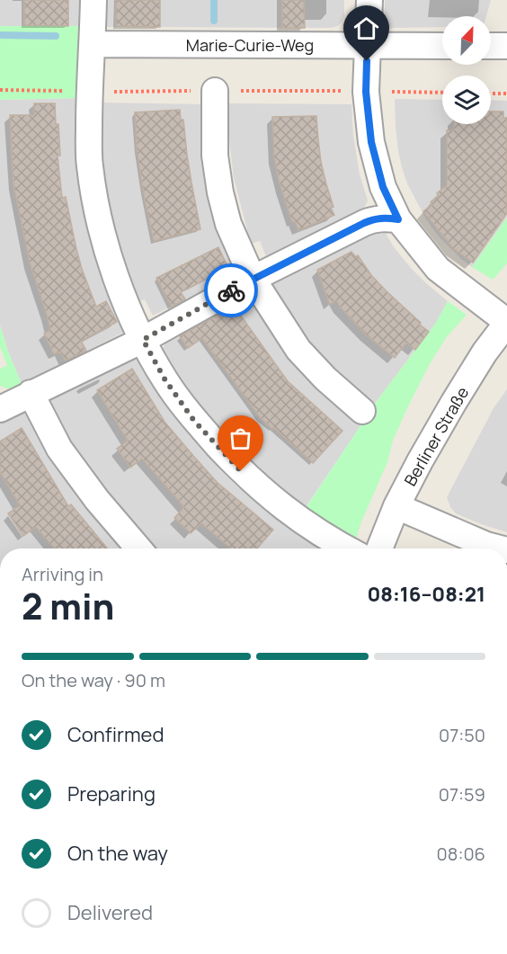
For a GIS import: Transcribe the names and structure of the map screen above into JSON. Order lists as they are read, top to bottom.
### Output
{
  "streets": {
    "street": ["Marie-Curie-Weg", "Berliner Straße"]
  },
  "north": "top right",
  "page": {
    "heading": ["2 min", "Arriving in", "08:16–08:21"],
    "bar": "On the way · 90 m",
    "list": [
      ["Confirmed", "07:50"],
      ["Preparing", "07:59"],
      ["On the way", "08:06"],
      "Delivered"
    ]
  }
}
